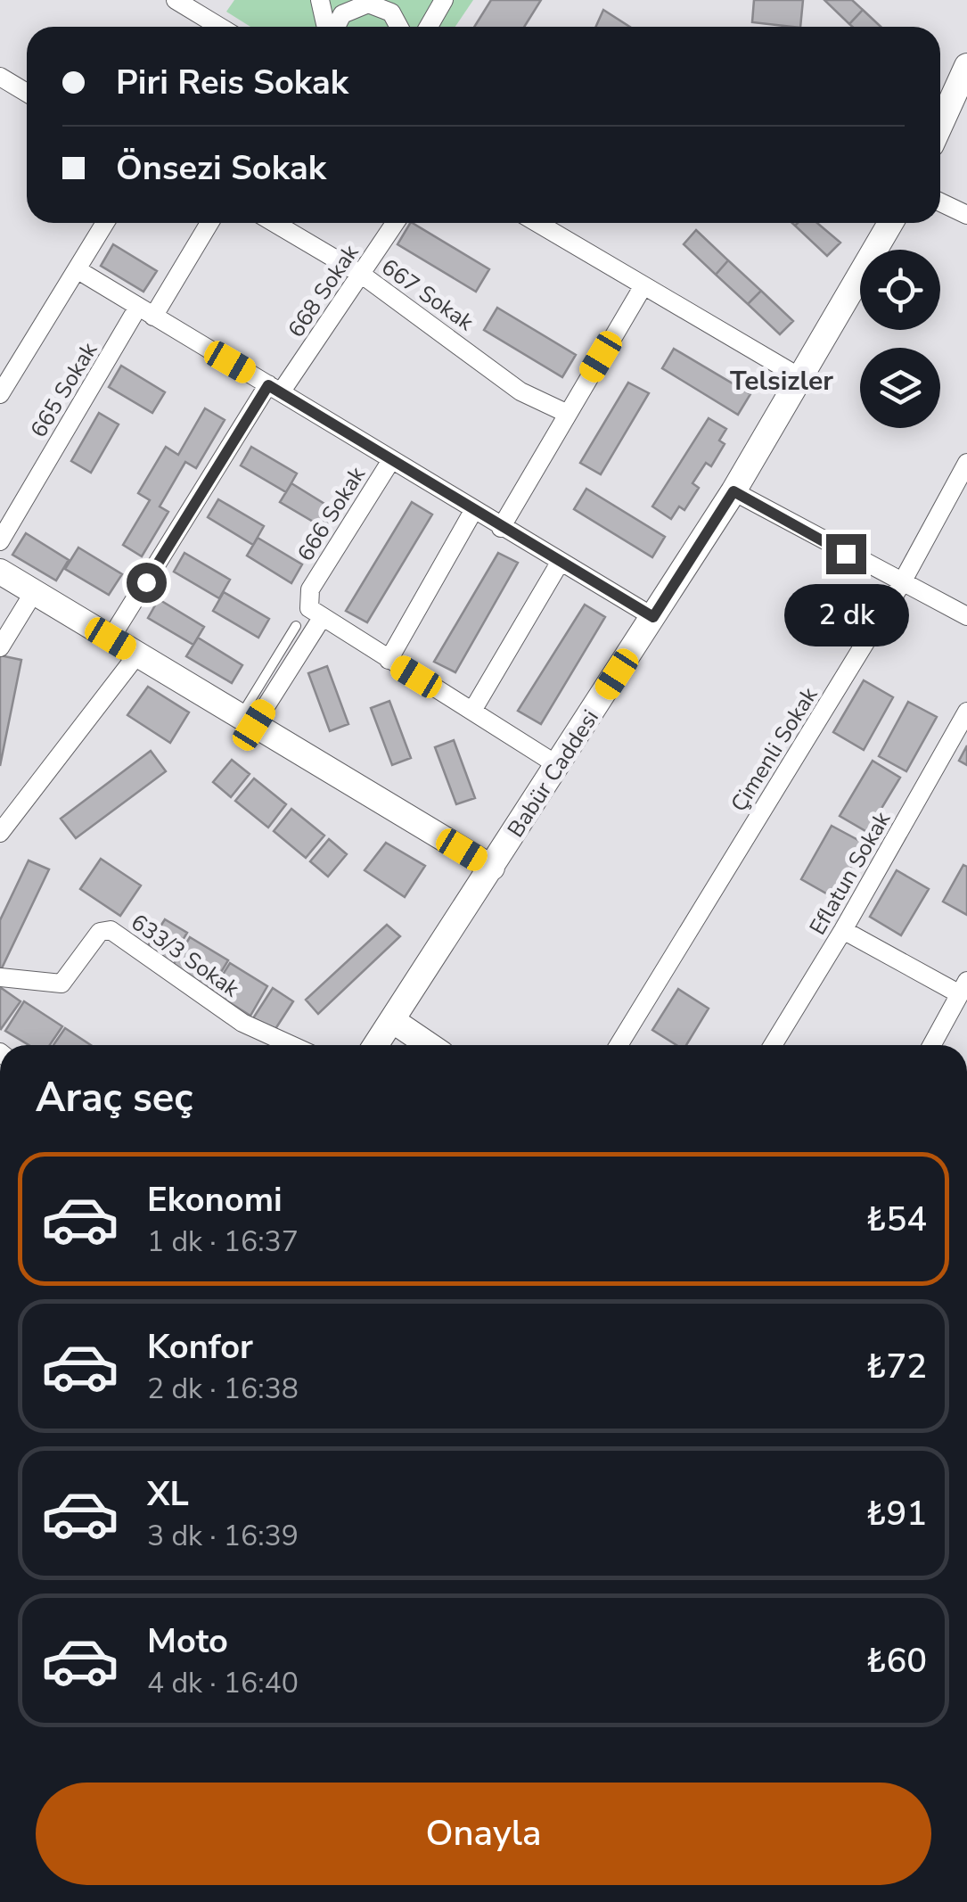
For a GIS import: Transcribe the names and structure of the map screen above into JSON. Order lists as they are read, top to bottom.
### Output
{
  "streets": {
    "main road": ["Babür Caddesi"],
    "street": [
      "668 Sokak",
      "667 Sokak",
      "665 Sokak",
      "666 Sokak",
      "Çimenli Sokak",
      "Eflatun Sokak",
      "633/3 Sokak"
    ]
  },
  "crossings": [
    ["668 Sokak", "667 Sokak"]
  ],
  "districts": ["Telsizler"],
  "page": {
    "banner": ["Piri Reis Sokak", "Önsezi Sokak"],
    "bubble": "2 dk",
    "heading": "Araç seç",
    "list": [
      {
        "name": "Ekonomi",
        "note": "1 dk · 16:37",
        "value": "₺54"
      },
      {
        "name": "Konfor",
        "note": "2 dk · 16:38",
        "value": "₺72"
      },
      {
        "name": "XL",
        "note": "3 dk · 16:39",
        "value": "₺91"
      },
      {
        "name": "Moto",
        "note": "4 dk · 16:40",
        "value": "₺60"
      }
    ],
    "buttons": "Onayla"
  }
}
